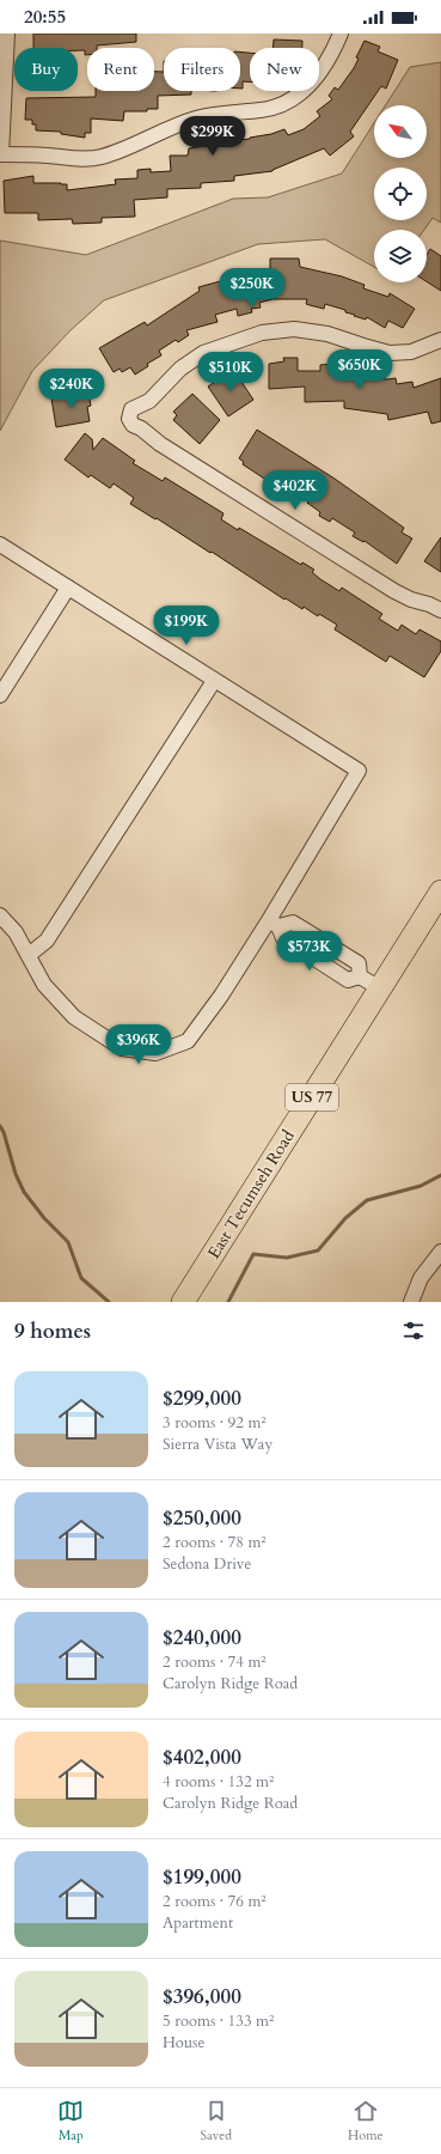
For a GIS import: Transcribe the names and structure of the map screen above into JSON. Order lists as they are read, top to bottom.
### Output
{
  "streets": {
    "main road": ["US 77", "East Tecumseh Road"]
  },
  "north": "top left",
  "page": {
    "status": "20:55",
    "chip": [
      "Buy",
      "Rent",
      "Filters",
      "New"
    ],
    "price": [
      "$299K",
      "$250K",
      "$650K",
      "$510K",
      "$240K",
      "$402K",
      "$199K",
      "$573K",
      "$396K"
    ],
    "heading": "9 homes",
    "list": [
      {
        "name": "$299,000",
        "note": "3 rooms · 92 m² · Sierra Vista Way"
      },
      {
        "name": "$250,000",
        "note": "2 rooms · 78 m² · Sedona Drive"
      },
      {
        "name": "$240,000",
        "note": "2 rooms · 74 m² · Carolyn Ridge Road"
      },
      {
        "name": "$402,000",
        "note": "4 rooms · 132 m² · Carolyn Ridge Road"
      },
      {
        "name": "$199,000",
        "note": "2 rooms · 76 m² · Apartment"
      },
      {
        "name": "$396,000",
        "note": "5 rooms · 133 m² · House"
      }
    ],
    "tabs": ["Map", "Saved", "Home"]
  }
}
